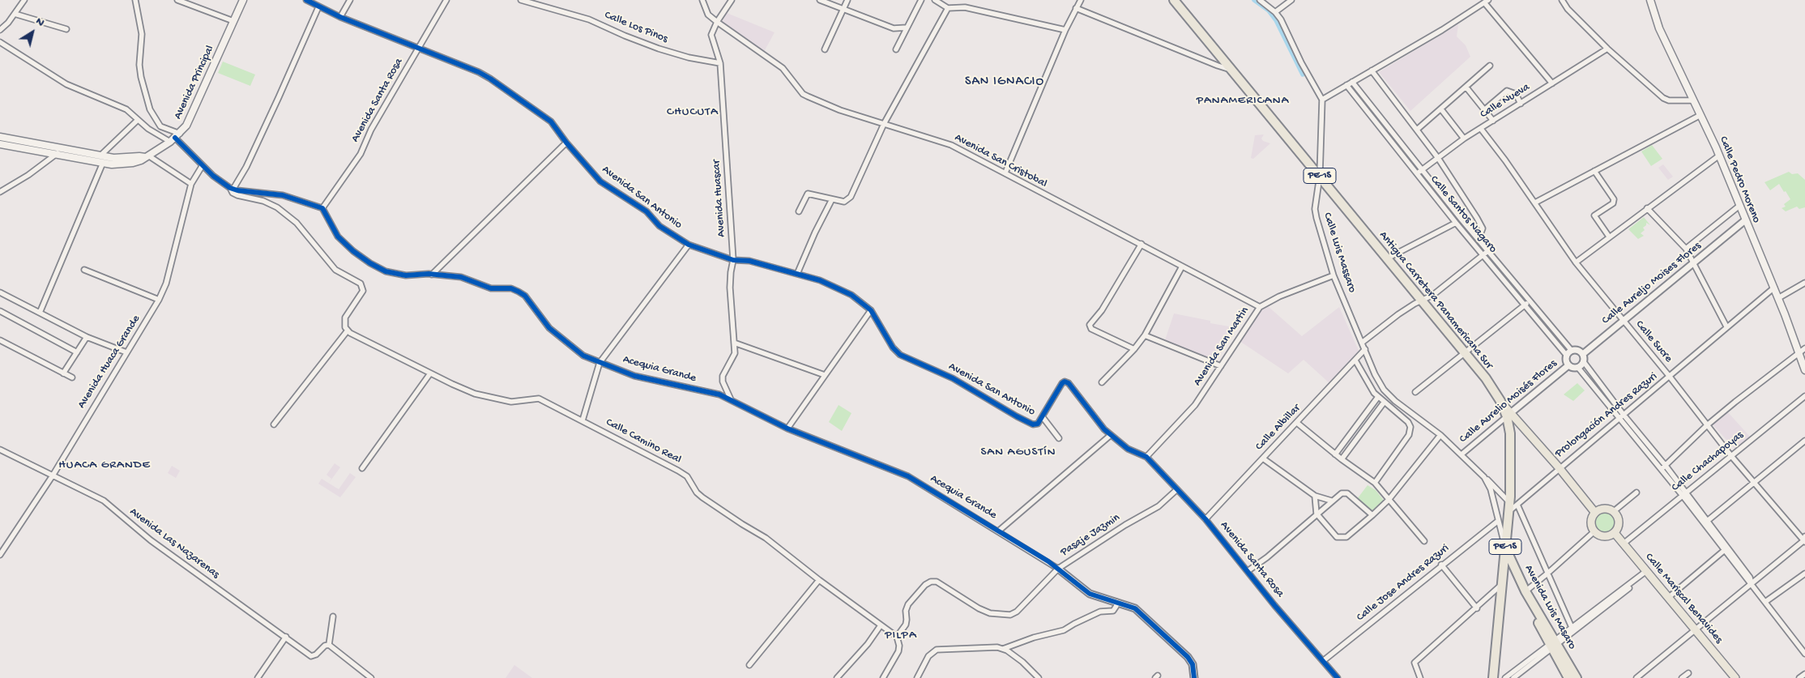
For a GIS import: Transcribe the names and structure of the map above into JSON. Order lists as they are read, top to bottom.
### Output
{
  "streets": {
    "highway": ["PE-1S", "Antigua Carretera Panamericana Sur", "Avenida Luis Masaro"],
    "main road": ["Avenida Principal", "Calle Pedro Moreno", "Calle Mariscal Benavides"],
    "street": [
      "Calle Los Pinos",
      "Avenida Santa Rosa",
      "Calle Nueva",
      "Avenida San Cristobal",
      "Avenida San Antonio",
      "Avenida Huascar",
      "Calle Santos Nagaro",
      "Calle Luis Massaro",
      "Calle Aureljo Moises Flores",
      "Calle Sucre",
      "Avenida San Martin",
      "Avenida Huaca Grande",
      "Acequia Grande",
      "Calle Aurelio Moisés Flores",
      "Prolongación Andres Razuri",
      "Calle Albillar",
      "Calle Camino Real",
      "Calle Chachapoyas",
      "Pasaje Jazmin",
      "Avenida Las Nazarenas",
      "Calle Jose Andres Razuri"
    ]
  },
  "crossings": [
    ["Calle Los Pinos", "Avenida Huascar"],
    ["Avenida Santa Rosa", "Avenida San Antonio"],
    ["Avenida Santa Rosa", "Avenida San Martin"],
    ["Avenida Santa Rosa", "Acequia Grande"],
    ["Avenida Santa Rosa", "Calle Albillar"],
    ["Avenida Santa Rosa", "Pasaje Jazmin"],
    ["Avenida Santa Rosa", "Calle Jose Andres Razuri"],
    ["Calle Nueva", "Calle Santos Nagaro"],
    ["Calle Nueva", "Calle Sucre"],
    ["Avenida San Cristobal", "Avenida Huascar"],
    ["Avenida San Cristobal", "Avenida San Martin"],
    ["Calle Pedro Moreno", "Calle Aureljo Moises Flores"],
    ["Calle Pedro Moreno", "Prolongación Andres Razuri"],
    ["Avenida San Antonio", "Avenida Huascar"],
    ["Avenida Huascar", "Acequia Grande"],
    ["Calle Santos Nagaro", "Calle Aureljo Moises Flores"],
    ["Calle Santos Nagaro", "Calle Aurelio Moisés Flores"],
    ["Calle Luis Massaro", "Antigua Carretera Panamericana Sur"],
    ["Calle Luis Massaro", "Avenida San Martin"],
    ["Calle Luis Massaro", "Calle Aurelio Moisés Flores"],
    ["Calle Luis Massaro", "Prolongación Andres Razuri"],
    ["Calle Luis Massaro", "Calle Albillar"],
    ["Calle Luis Massaro", "Calle Jose Andres Razuri"],
    ["Calle Luis Massaro", "Avenida Luis Masaro"],
    ["Calle Aureljo Moises Flores", "Calle Sucre"],
    ["Calle Aureljo Moises Flores", "Calle Aurelio Moisés Flores"],
    ["Antigua Carretera Panamericana Sur", "Calle Aurelio Moisés Flores"],
    ["Antigua Carretera Panamericana Sur", "Prolongación Andres Razuri"],
    ["Antigua Carretera Panamericana Sur", "Avenida Luis Masaro"],
    ["Calle Sucre", "Prolongación Andres Razuri"],
    ["Calle Sucre", "Calle Chachapoyas"],
    ["Avenida Huaca Grande", "Avenida Las Nazarenas"],
    ["Acequia Grande", "Pasaje Jazmin"],
    ["Calle Camino Real", "Pasaje Jazmin"],
    ["Calle Chachapoyas", "Calle Mariscal Benavides"]
  ],
  "districts": [
    "SAN IGNACIO",
    "PANAMERICANA",
    "CHUCUTA",
    "SAN AGUSTÍN",
    "HUACA GRANDE",
    "PILPA"
  ],
  "north": "top right"
}
